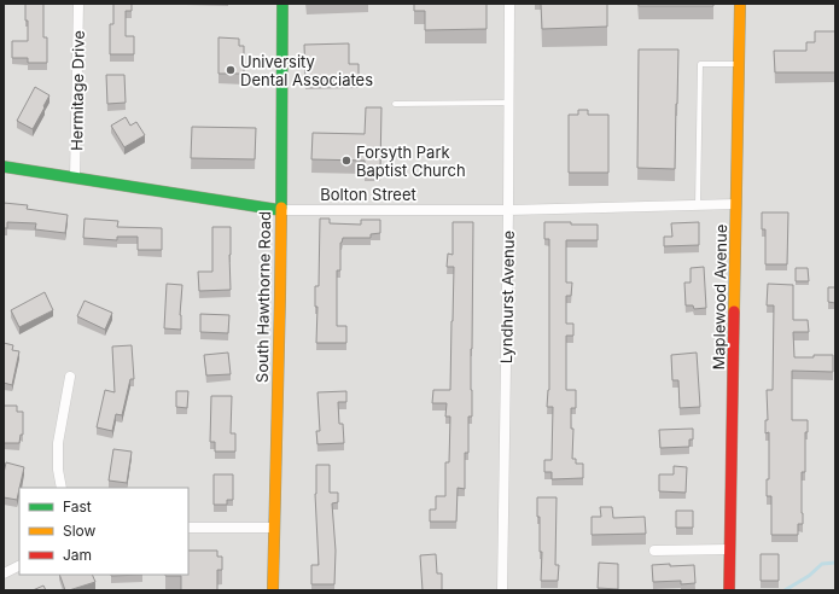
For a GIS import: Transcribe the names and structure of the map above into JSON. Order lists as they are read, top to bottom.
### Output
{
  "streets": {
    "street": [
      "Hermitage Drive",
      "Bolton Street",
      "South Hawthorne Road",
      "Lyndhurst Avenue",
      "Maplewood Avenue"
    ]
  },
  "crossings": [
    ["Hermitage Drive", "Bolton Street"],
    ["Bolton Street", "South Hawthorne Road"],
    ["Bolton Street", "Lyndhurst Avenue"],
    ["Bolton Street", "Maplewood Avenue"]
  ],
  "places": ["University Dental Associates", "Forsyth Park Baptist Church"],
  "legend": ["Fast", "Slow", "Jam"]
}
